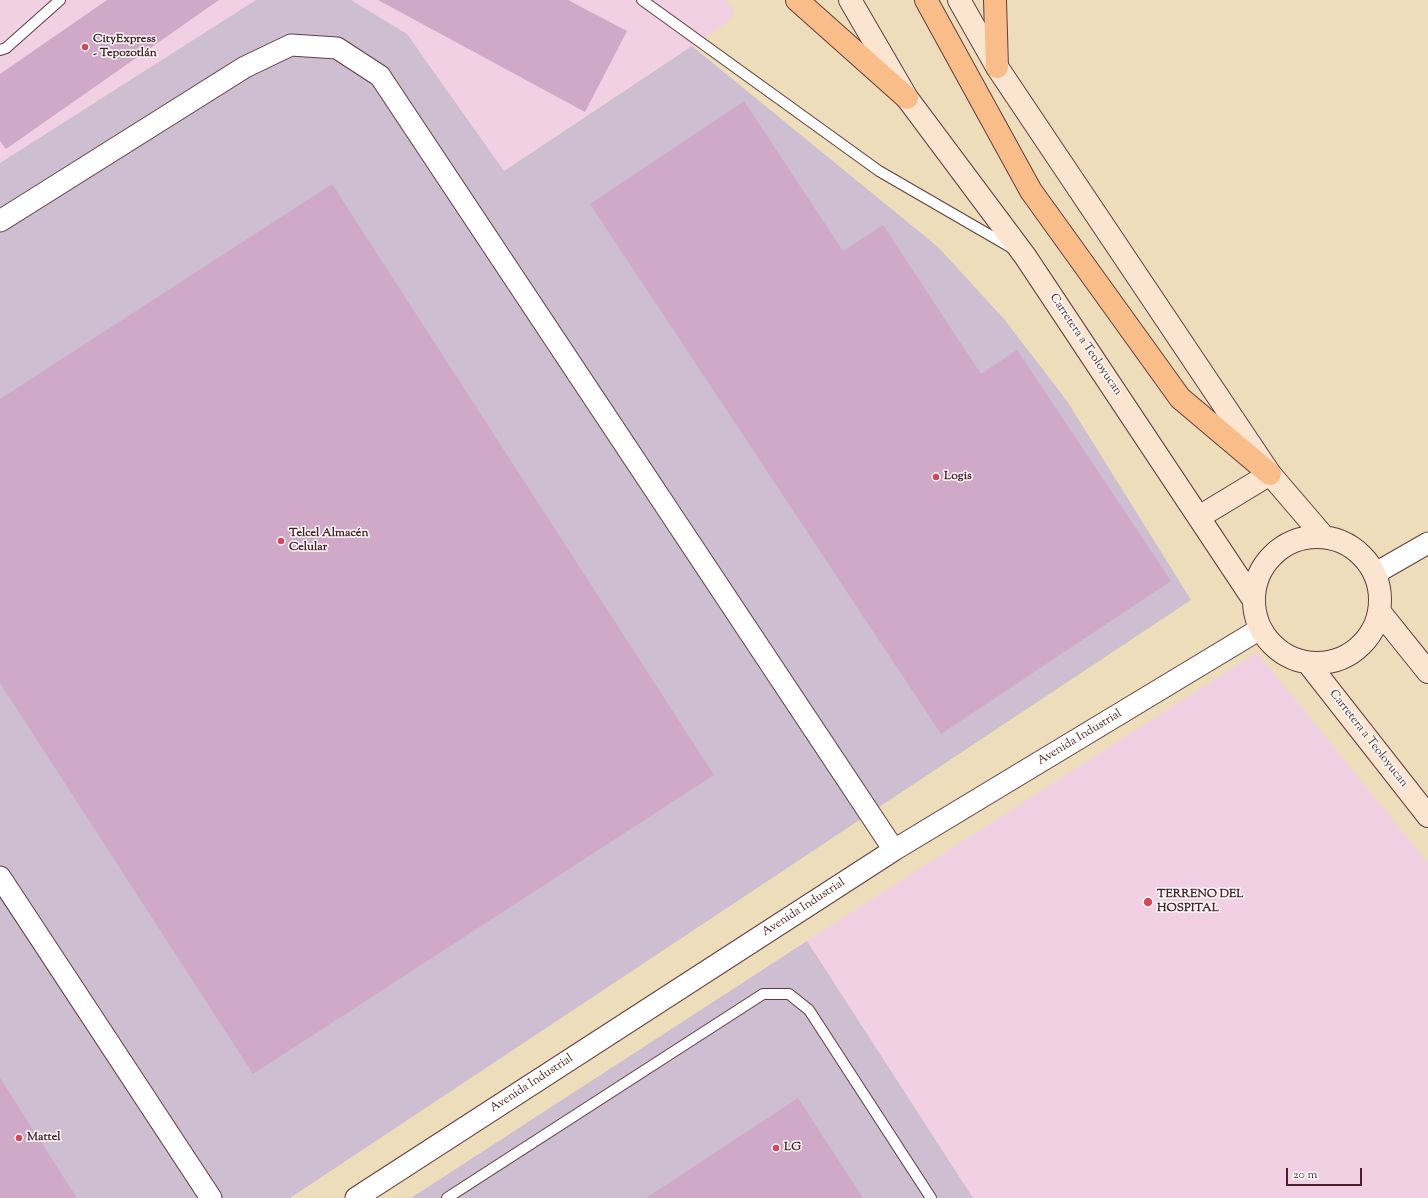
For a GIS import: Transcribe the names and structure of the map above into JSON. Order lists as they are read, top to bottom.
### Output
{
  "streets": {
    "main road": ["Carretera a Teoloyucan"],
    "street": ["Avenida Industrial"]
  },
  "crossings": [
    ["Carretera a Teoloyucan", "Avenida Industrial"]
  ],
  "places": [
    "CityExpress - Tepozotlán",
    "Logis",
    "Telcel Almacén Celular",
    "TERRENO DEL HOSPITAL",
    "Mattel",
    "LG"
  ],
  "scale_bar": "20 m"
}
